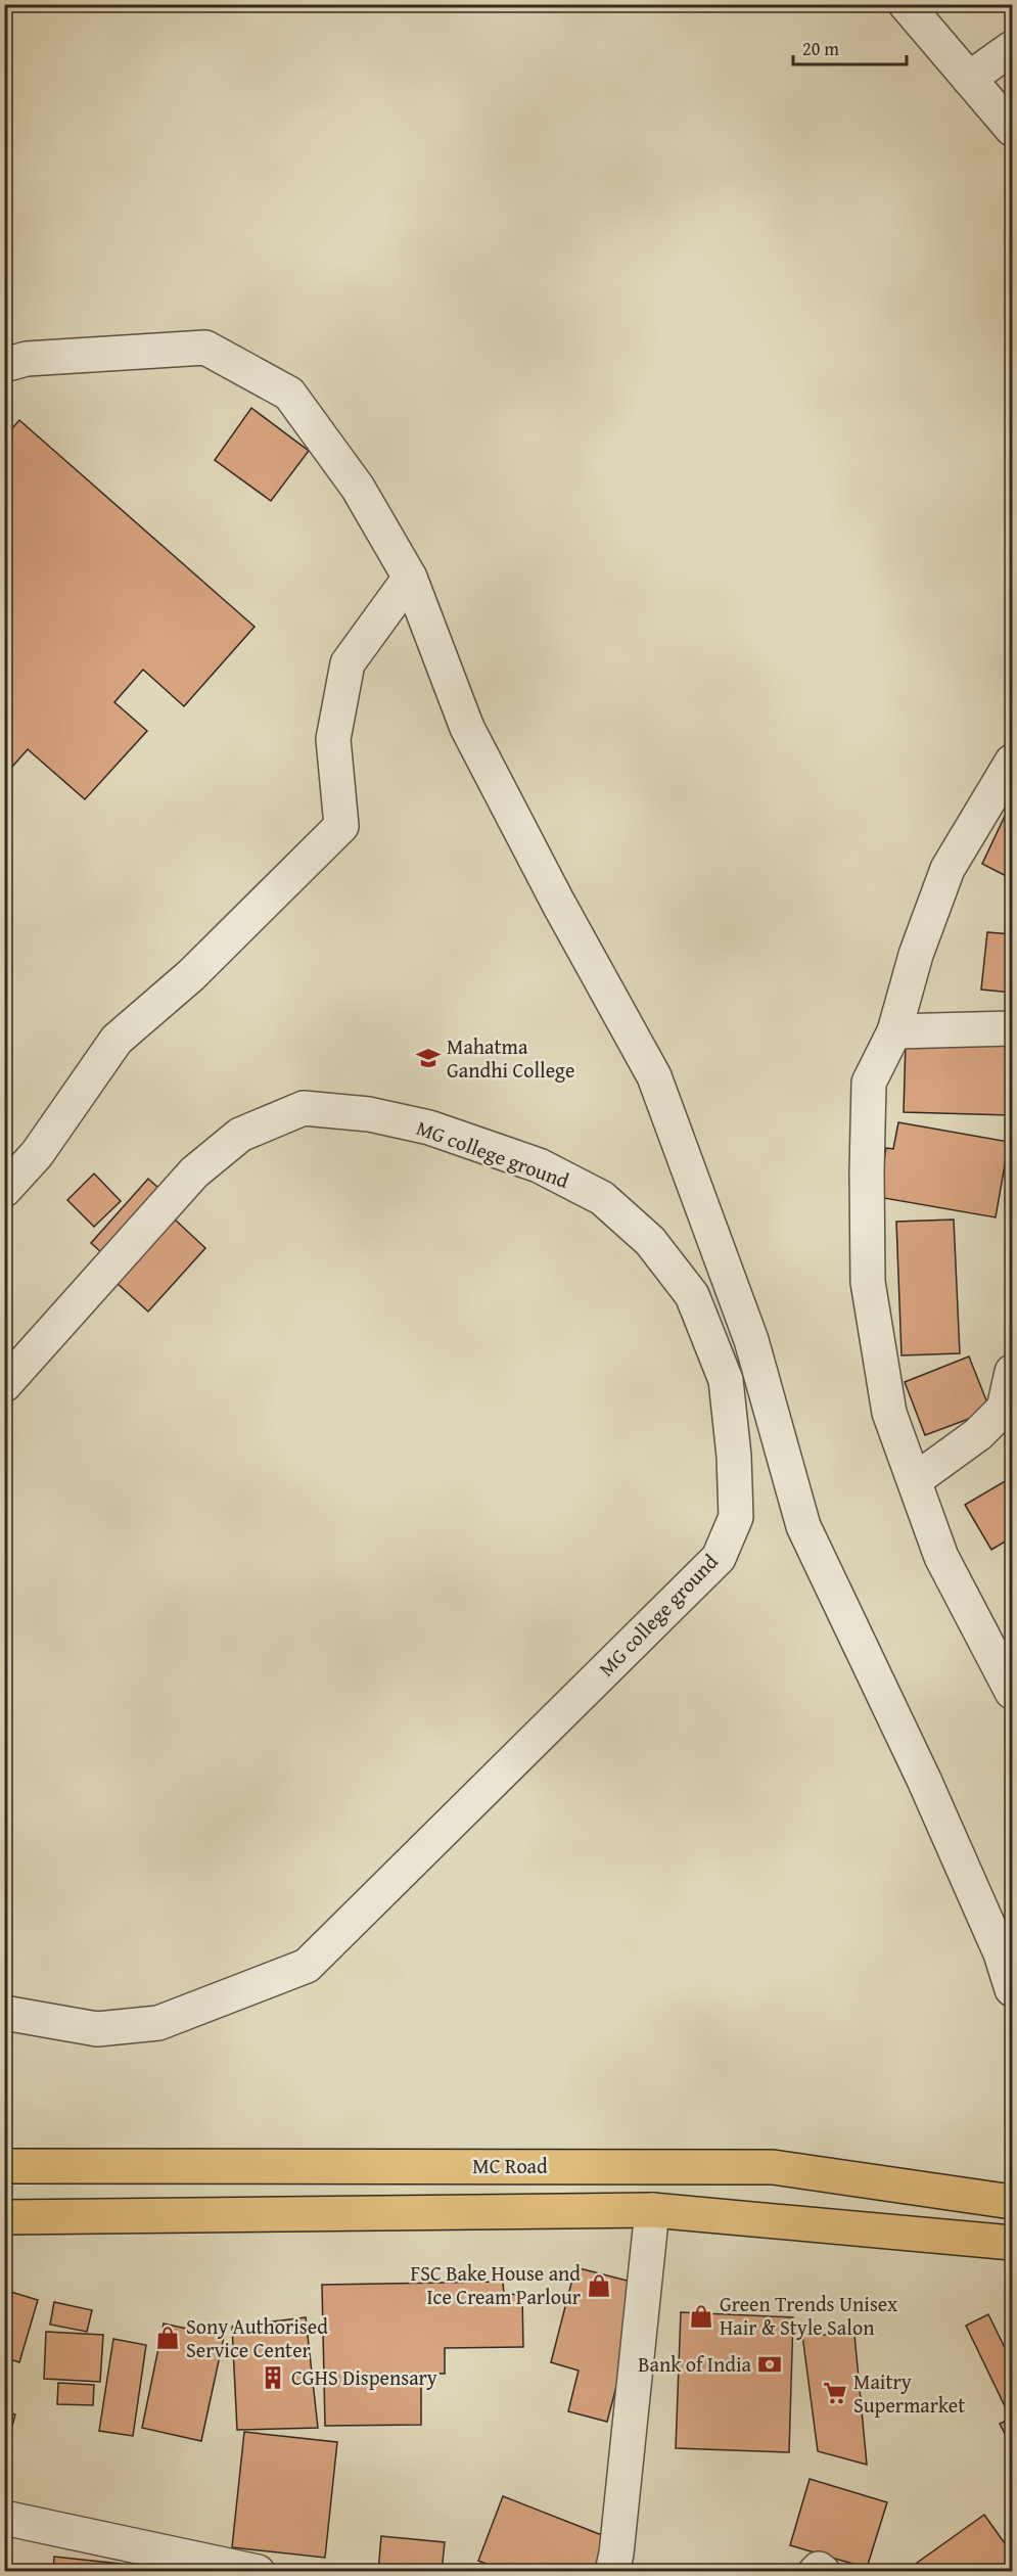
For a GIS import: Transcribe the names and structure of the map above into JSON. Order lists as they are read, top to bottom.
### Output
{
  "streets": {
    "main road": ["MC Road"],
    "street": ["MG college ground"]
  },
  "places": {
    "school or university": ["Mahatma Gandhi College"],
    "shop": ["FSC Bake House and Ice Cream Parlour", "Green Trends Unisex Hair & Style Salon", "Sony Authorised Service Center"],
    "bank": ["Bank of India"],
    "building": ["CGHS Dispensary"],
    "supermarket": ["Maitry Supermarket"]
  },
  "scale_bar": "20 m"
}
